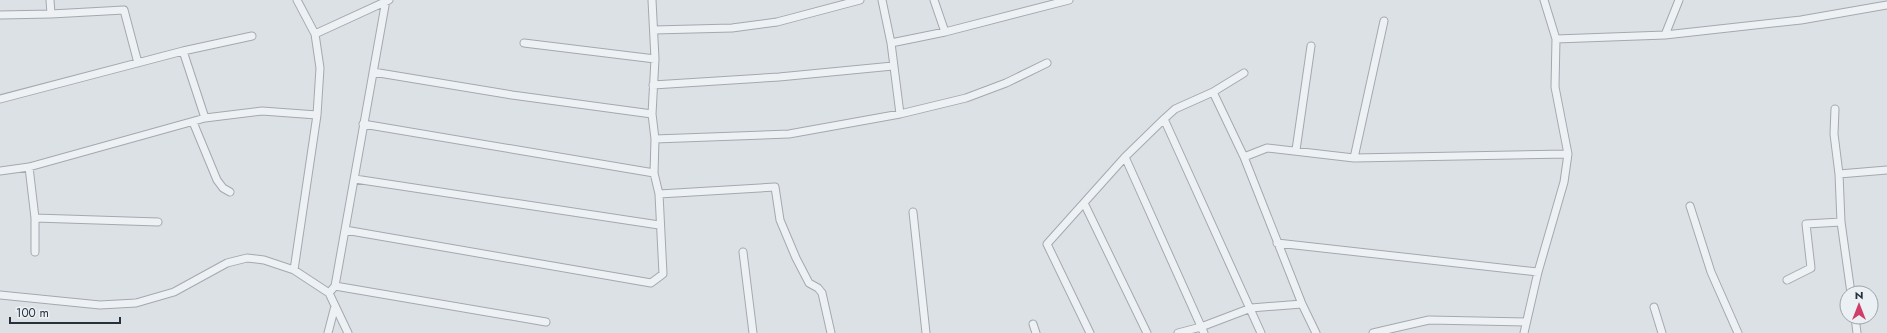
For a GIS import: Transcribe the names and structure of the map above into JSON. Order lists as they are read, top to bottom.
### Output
{
  "scale_bar": "100 m",
  "north": "top"
}
